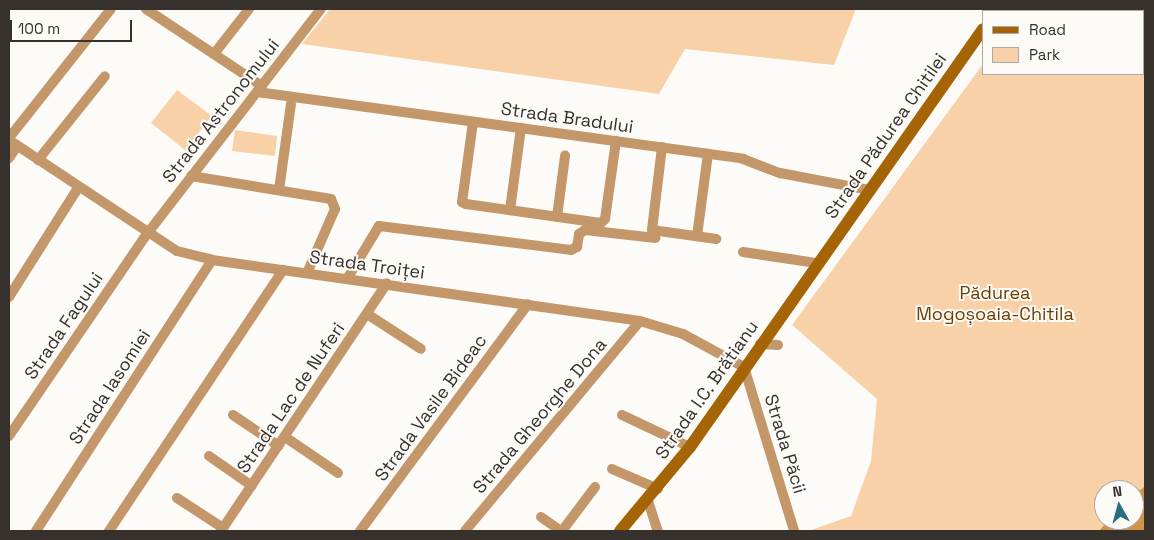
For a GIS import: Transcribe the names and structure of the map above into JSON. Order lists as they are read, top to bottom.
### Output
{
  "streets": {
    "main road": ["Strada Pădurea Chitilei", "Strada I.C. Brătianu"],
    "street": [
      "Strada Astronomului",
      "Strada Bradului",
      "Strada Troiței",
      "Strada Fagului",
      "Strada Iasomiei",
      "Strada Lac de Nuferi",
      "Strada Vasile Bideac",
      "Strada Gheorghe Dona",
      "Strada Păcii"
    ]
  },
  "crossings": [
    ["Strada Astronomului", "Strada Bradului"],
    ["Strada Astronomului", "Strada Troiței"],
    ["Strada Astronomului", "Strada Fagului"],
    ["Strada Bradului", "Strada Pădurea Chitilei"],
    ["Strada Pădurea Chitilei", "Strada I.C. Brătianu"],
    ["Strada Troiței", "Strada Fagului"],
    ["Strada Troiței", "Strada Iasomiei"],
    ["Strada Troiței", "Strada I.C. Brătianu"],
    ["Strada Troiței", "Strada Lac de Nuferi"],
    ["Strada Troiței", "Strada Vasile Bideac"],
    ["Strada Troiței", "Strada Gheorghe Dona"],
    ["Strada Troiței", "Strada Păcii"],
    ["Strada I.C. Brătianu", "Strada Păcii"]
  ],
  "parks": ["Pădurea Mogoșoaia-Chitila"],
  "legend": ["Road", "Park"],
  "scale_bar": "100 m",
  "north": "top"
}
